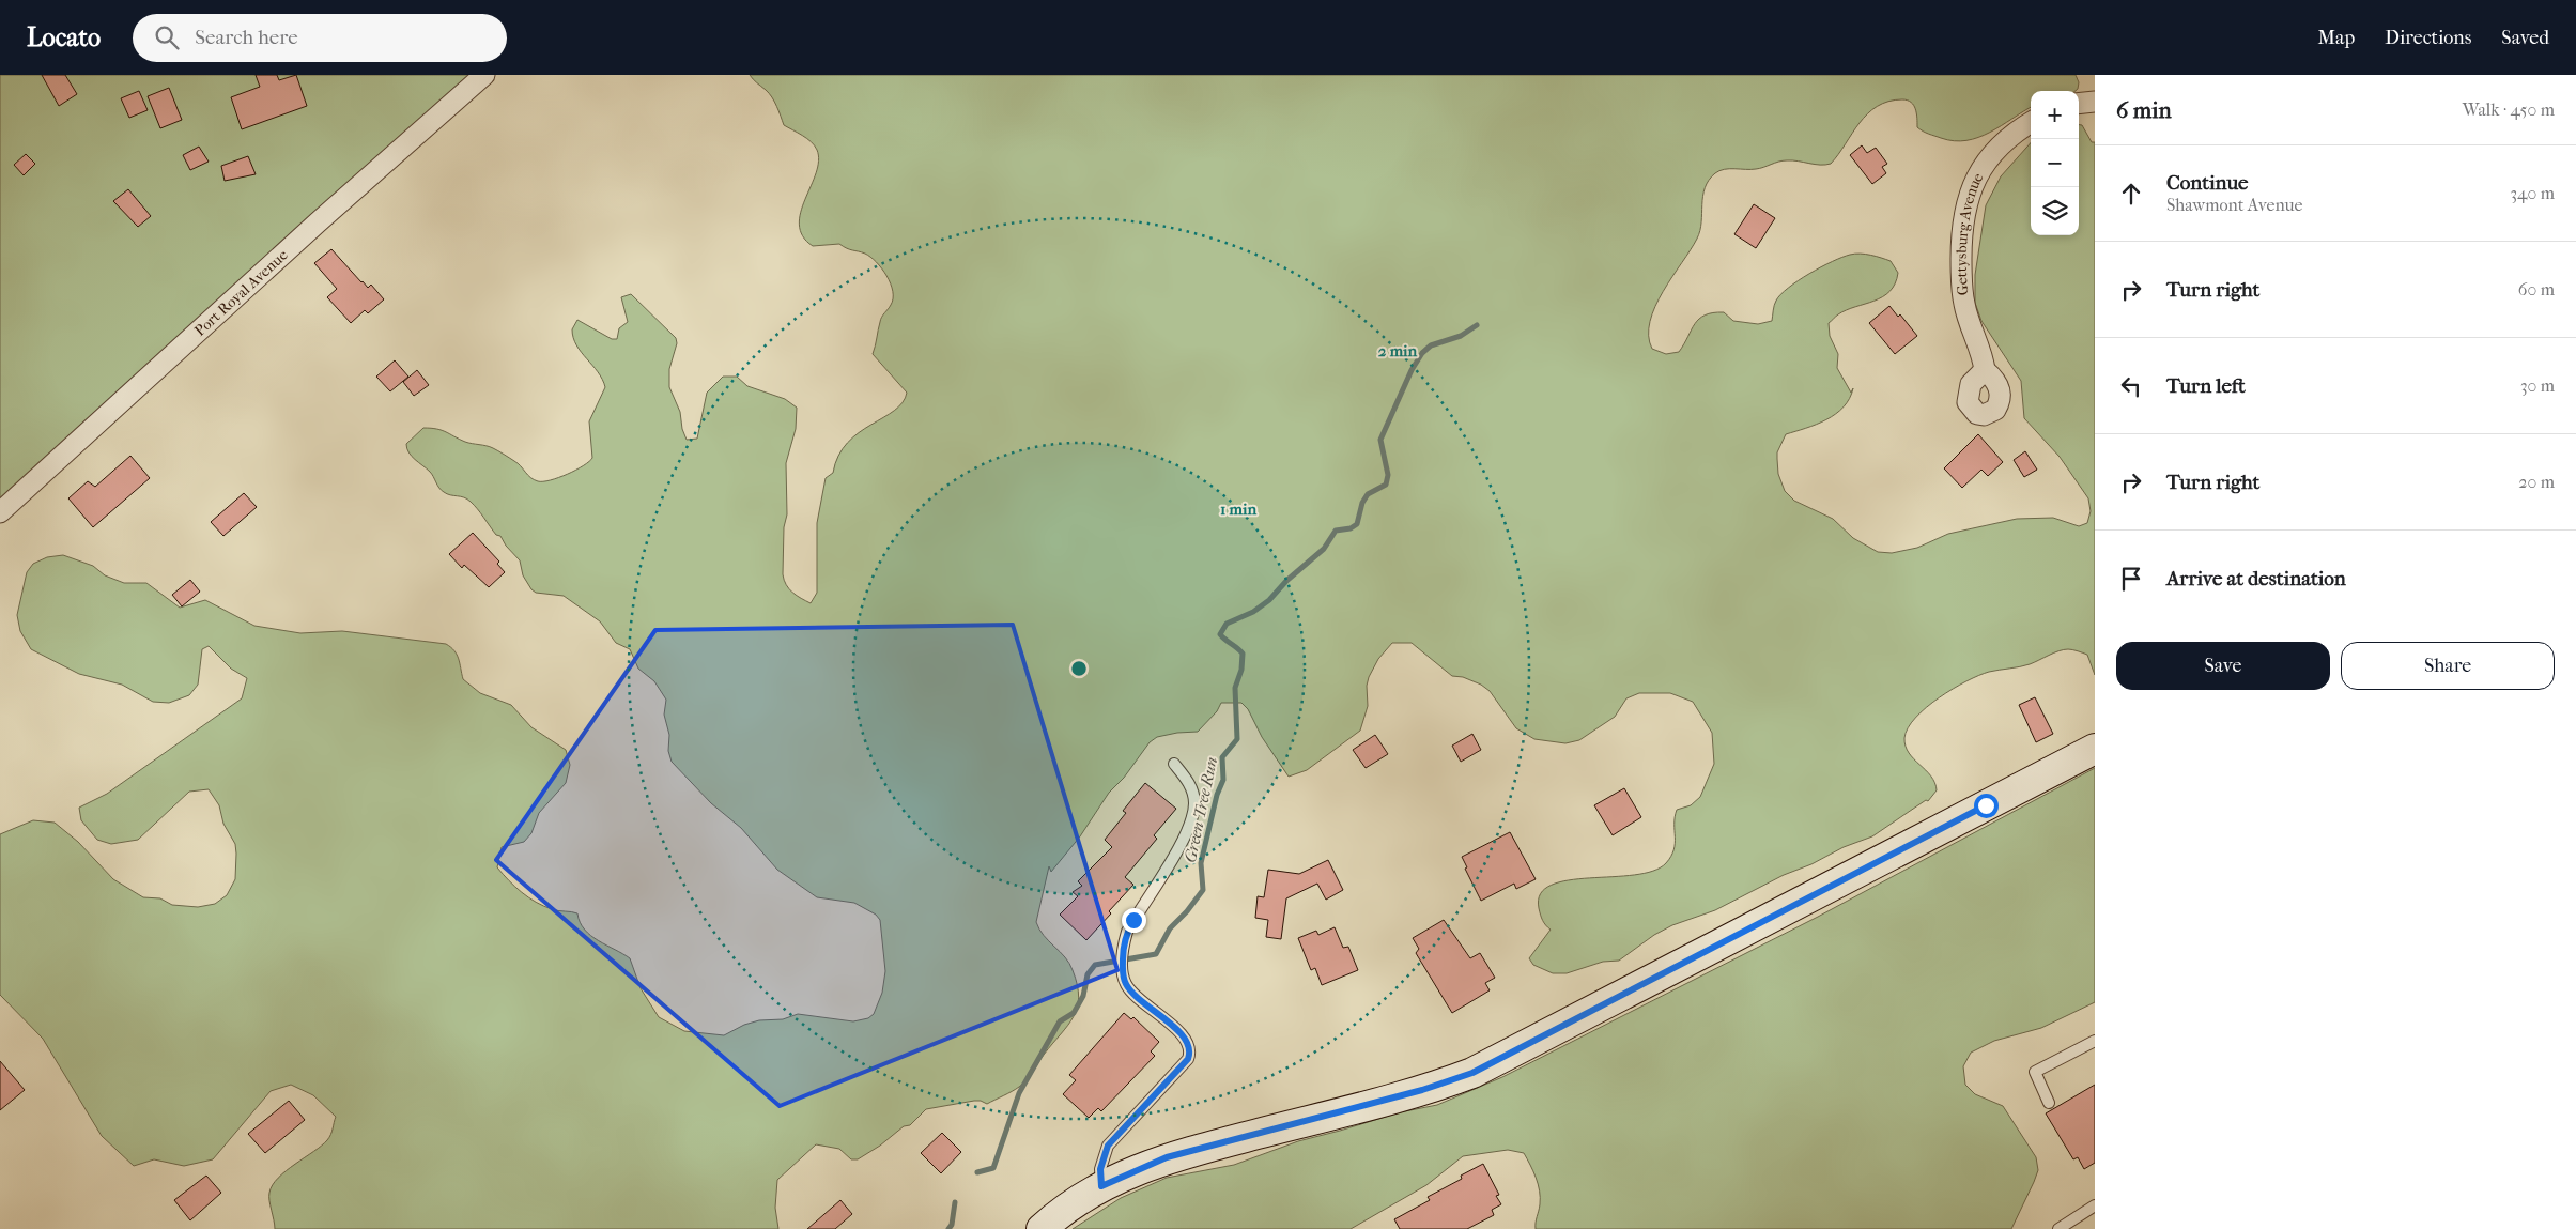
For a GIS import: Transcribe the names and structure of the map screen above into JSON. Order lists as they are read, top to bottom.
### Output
{
  "streets": {
    "street": ["Gettysburg Avenue", "Port Royal Avenue"]
  },
  "water": ["Green Tree Run"],
  "page": {
    "header": "Locato",
    "search": "Search here",
    "nav": ["Map", "Directions", "Saved"],
    "heading": ["6 min", "Walk · 450 m"],
    "map_buttons": ["+", "−"],
    "list": [
      ["Continue", "Shawmont Avenue", "340 m"],
      ["Turn right", "60 m"],
      ["Turn left", "30 m"],
      ["Turn right", "20 m"],
      "Arrive at destination"
    ],
    "buttons": ["Save", "Share"]
  },
  "rings": ["2 min", "1 min"]
}
